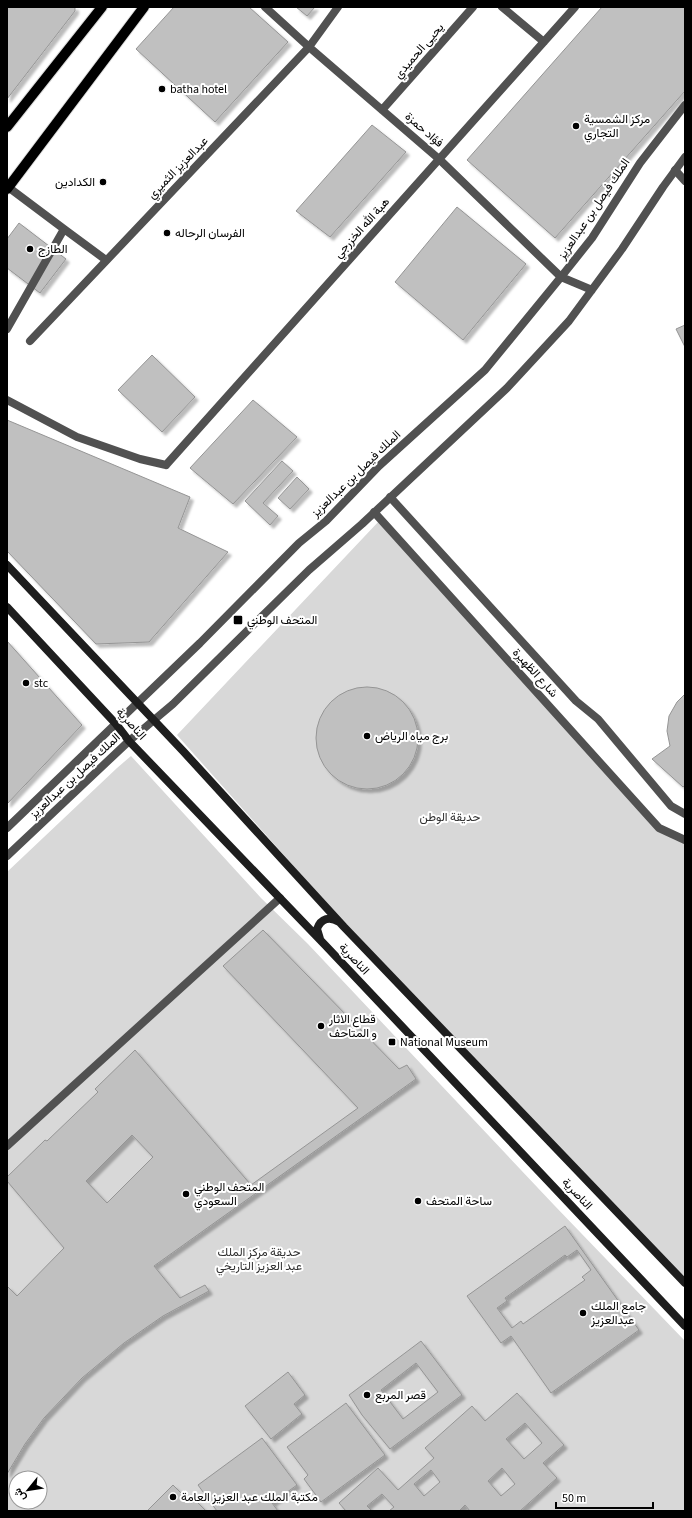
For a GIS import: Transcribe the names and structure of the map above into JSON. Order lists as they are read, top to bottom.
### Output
{
  "streets": {
    "main road": ["الناصرية"],
    "street": [
      "يحيى الحميدي",
      "فؤاد حمزة",
      "عبدالعزيز الثميري",
      "الملك فيصل بن عبدالعزيز",
      "هبة الله الخزرجي",
      "شارع الظهيرة"
    ]
  },
  "crossings": [
    ["يحيى الحميدي", "فؤاد حمزة"],
    ["فؤاد حمزة", "عبدالعزيز الثميري"],
    ["فؤاد حمزة", "الملك فيصل بن عبدالعزيز"],
    ["فؤاد حمزة", "هبة الله الخزرجي"],
    ["الملك فيصل بن عبدالعزيز", "شارع الظهيرة"],
    ["الملك فيصل بن عبدالعزيز", "الناصرية"]
  ],
  "parks": ["حديقة الوطن", "حديقة مركز الملك عبد العزيز التاريخي"],
  "places": {
    "other": [
      "batha hotel",
      "مركز الشمسية التجاري",
      "الكدادين",
      "الفرسان الرحاله",
      "الطازج",
      "stc",
      "برج مياه الرياض",
      "قطاع الاثار و المتاحف",
      "المتحف الوطني السعودي",
      "ساحة المتحف",
      "جامع الملك عبدالعزيز",
      "قصر المربع",
      "مكتبة الملك عبد العزيز العامة"
    ],
    "transit": ["المتحف الوطني", "National Museum"]
  },
  "scale_bar": "50 m",
  "north": "bottom left"
}
